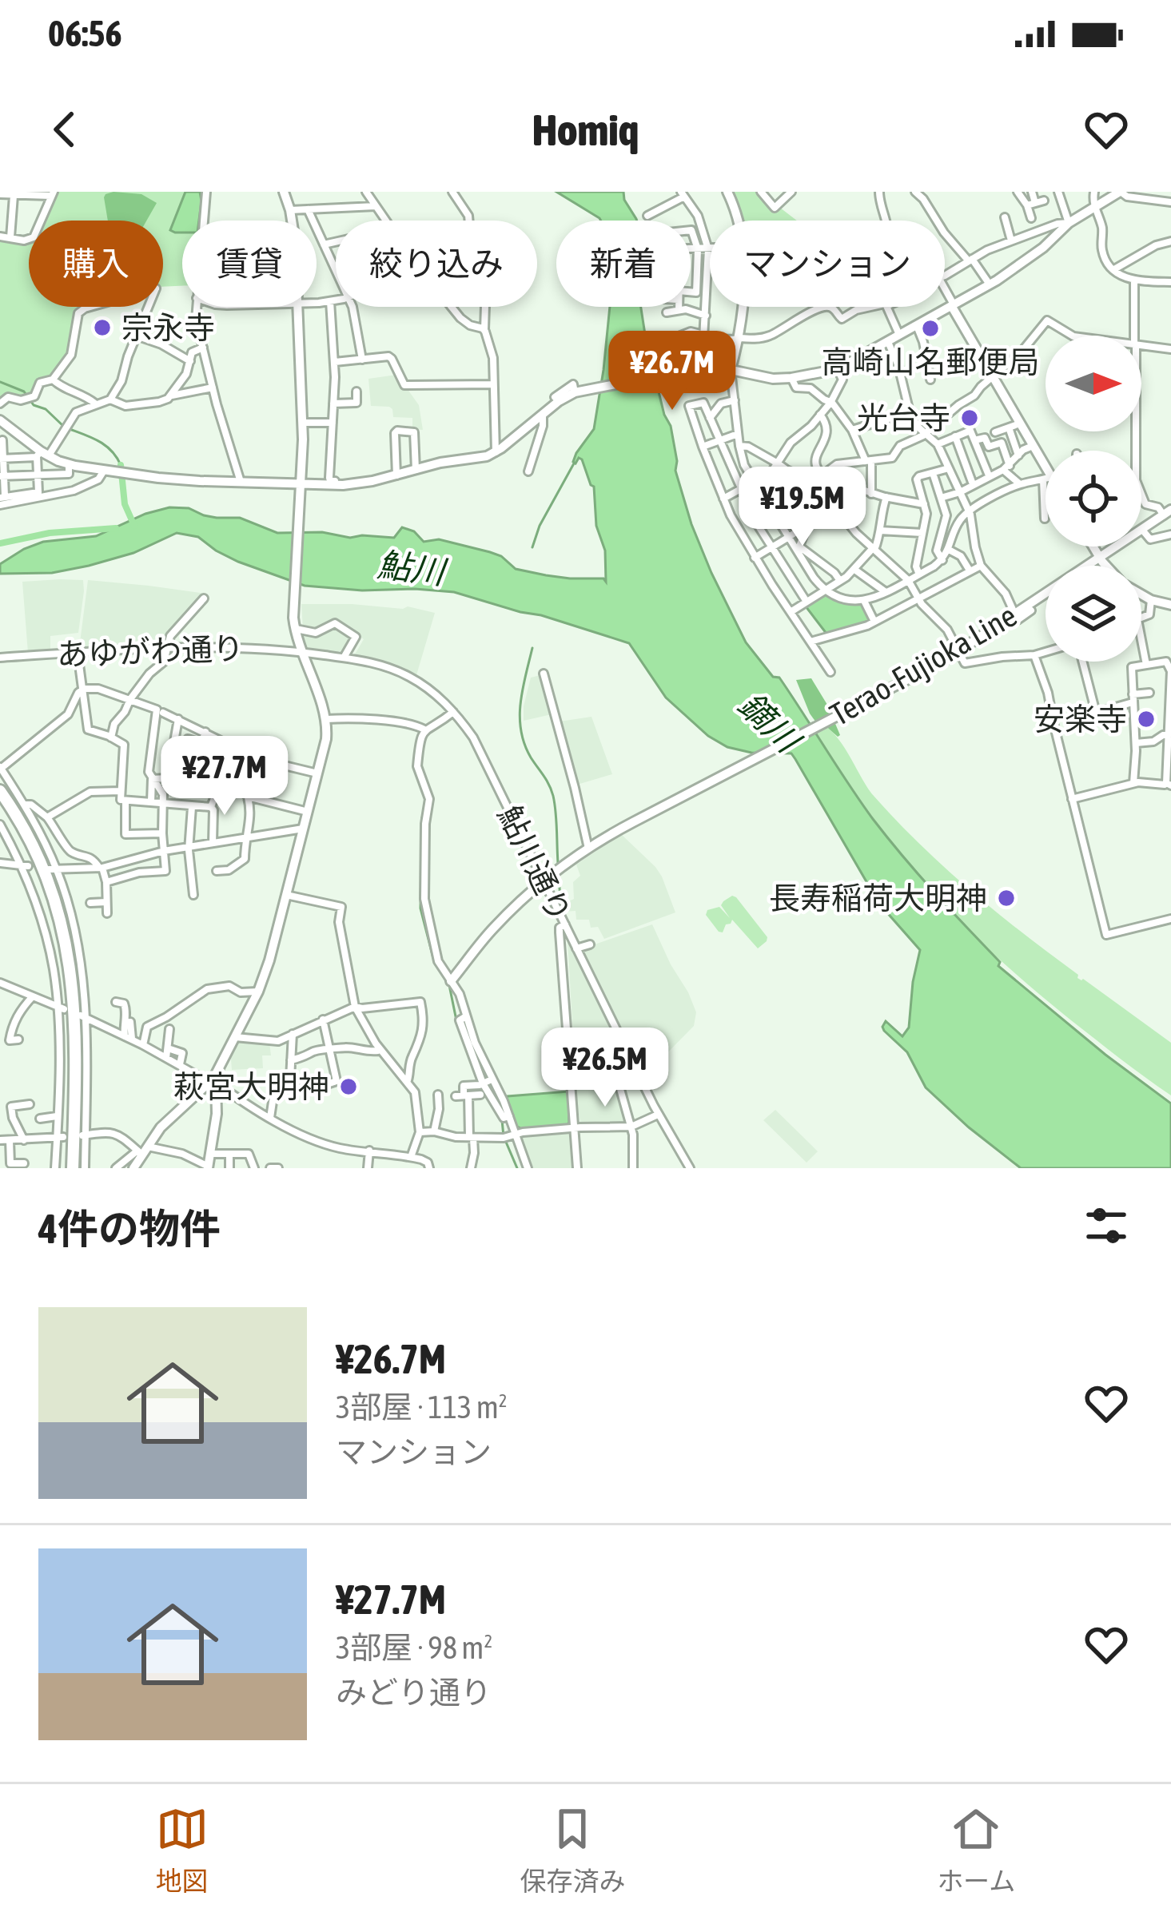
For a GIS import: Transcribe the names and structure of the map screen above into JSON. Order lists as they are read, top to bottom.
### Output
{
  "streets": {
    "main road": ["Terao-Fujioka Line"],
    "street": ["あゆがわ通り", "鮎川通り"]
  },
  "crossings": [
    ["あゆがわ通り", "鮎川通り"],
    ["Terao-Fujioka Line", "鮎川通り"]
  ],
  "water": ["鮎川", "鏑川"],
  "places": [
    "宗永寺",
    "高崎山名郵便局",
    "光台寺",
    "安楽寺",
    "長寿稲荷大明神",
    "萩宮大明神"
  ],
  "north": "right",
  "page": {
    "status": "06:56",
    "header": "Homiq",
    "chip": [
      "購入",
      "賃貸",
      "絞り込み",
      "新着",
      "マンション"
    ],
    "price": [
      "¥26.7M",
      "¥19.5M",
      "¥27.7M",
      "¥26.5M"
    ],
    "heading": "4件の物件",
    "list": [
      {
        "name": "¥26.7M",
        "note": "3部屋 · 113 m² · マンション"
      },
      {
        "name": "¥27.7M",
        "note": "3部屋 · 98 m² · みどり通り"
      }
    ],
    "tabs": ["地図", "保存済み", "ホーム"]
  }
}
